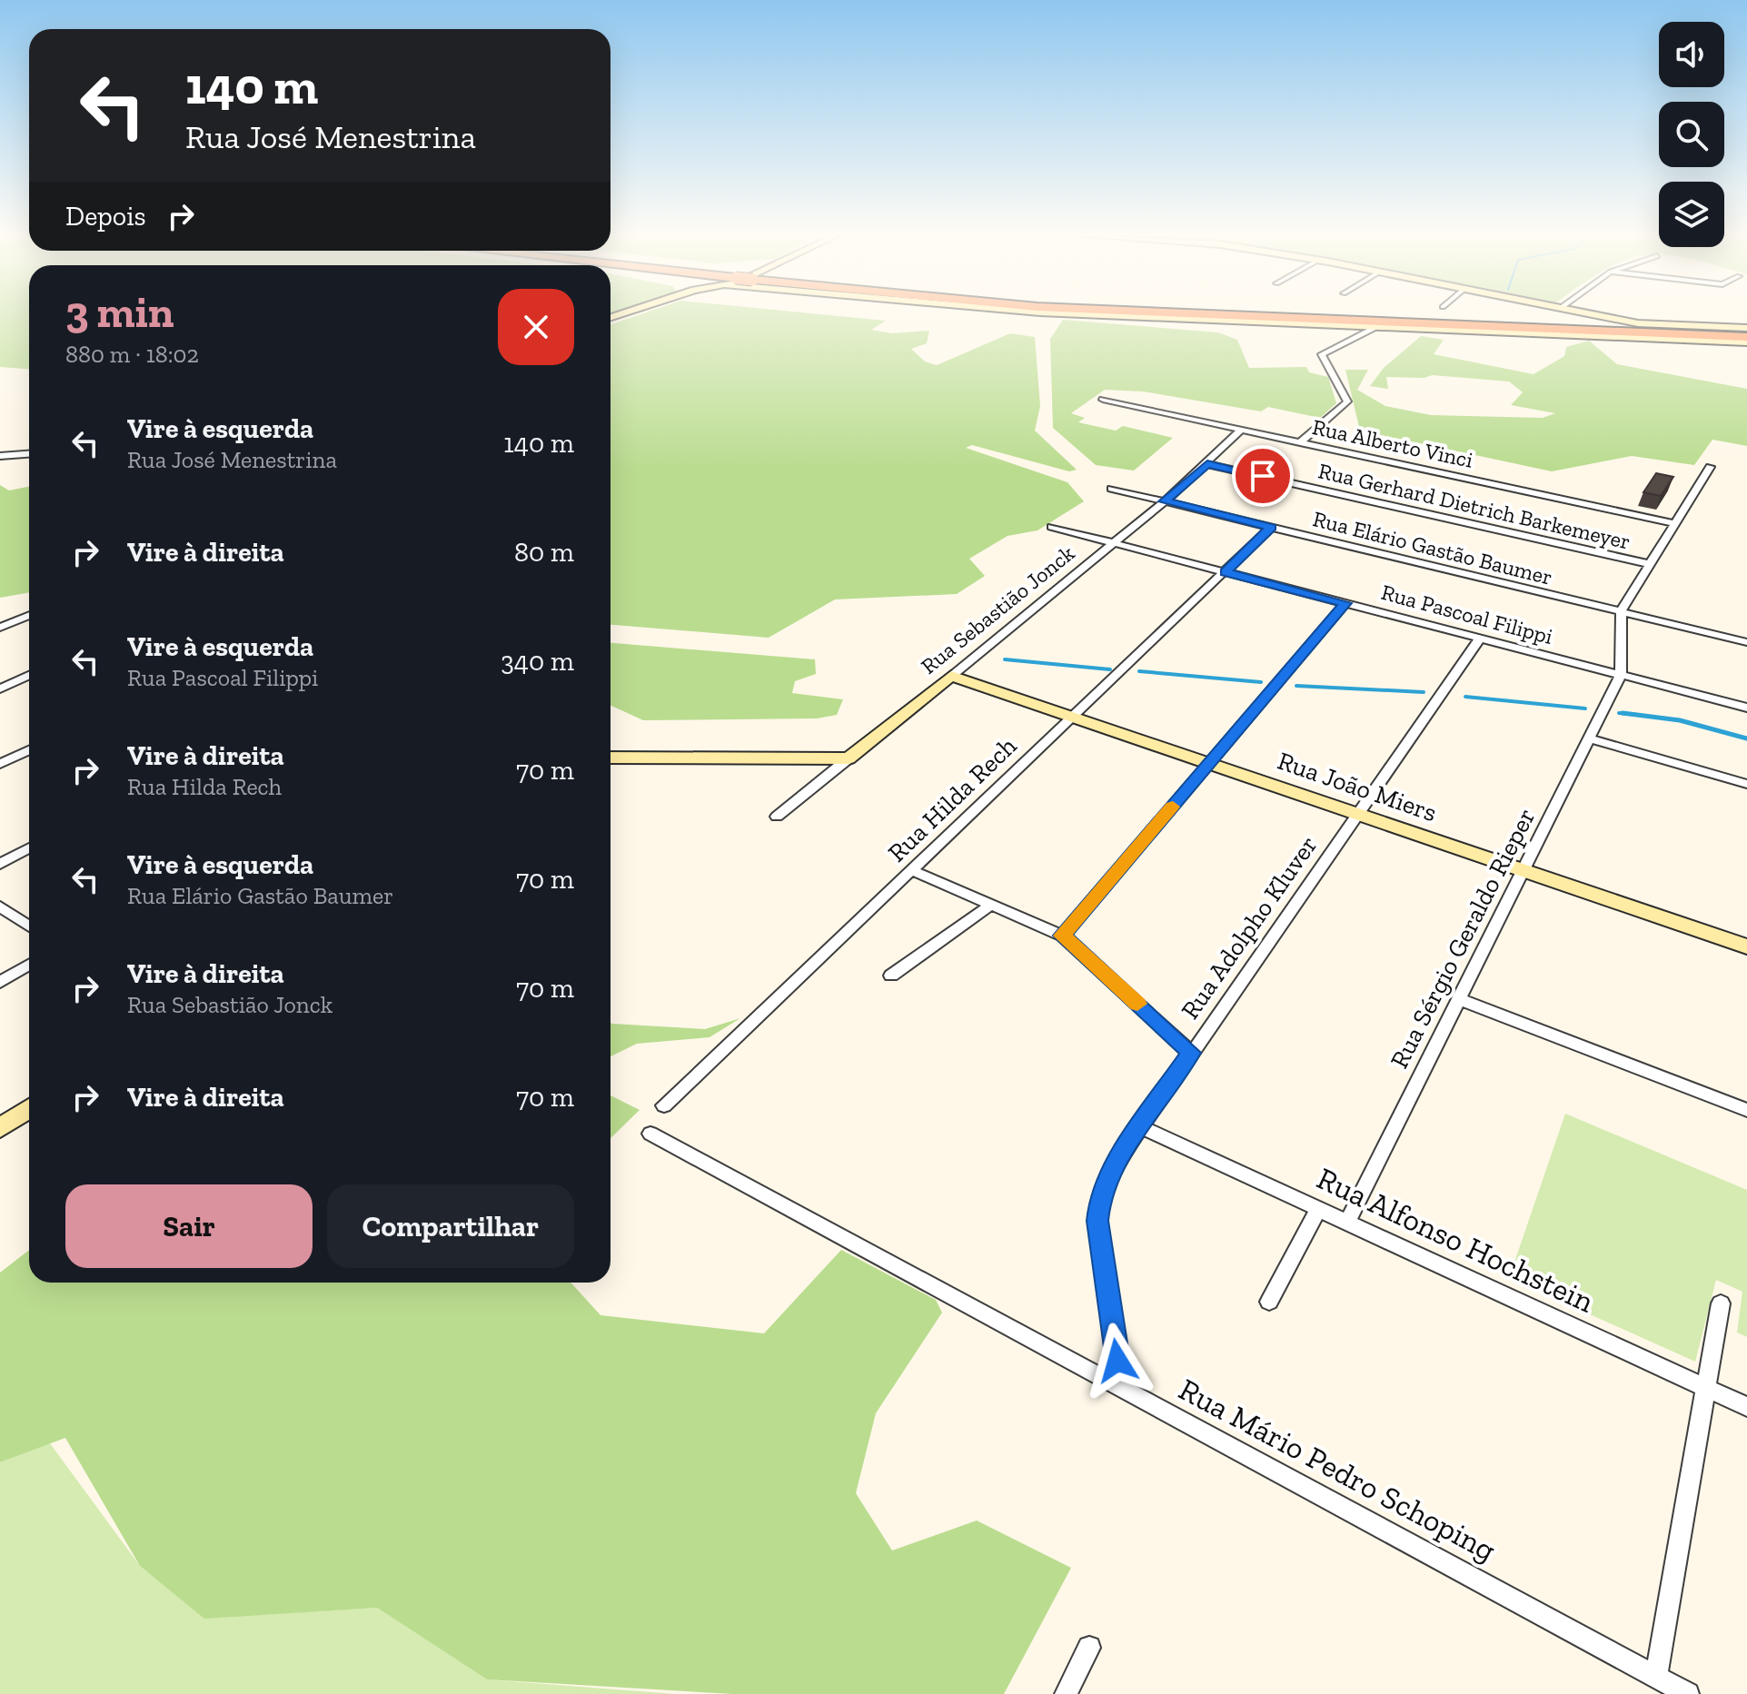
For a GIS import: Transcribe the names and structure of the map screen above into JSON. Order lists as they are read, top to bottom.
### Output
{
  "streets": {
    "street": [
      "Rua Alberto Vinci",
      "Rua Gerhard Dietrich Barkemeyer",
      "Rua Elário Gastão Baumer",
      "Rua Sebastião Jonck",
      "Rua Pascoal Filippi",
      "Rua João Miers",
      "Rua Hilda Rech",
      "Rua Adolpho Kluver",
      "Rua Sérgio Geraldo Rieper",
      "Rua Alfonso Hochstein",
      "Rua Mário Pedro Schoping"
    ]
  },
  "crossings": [
    ["Rua Alberto Vinci", "Rua Sebastião Jonck"],
    ["Rua Gerhard Dietrich Barkemeyer", "Rua Sebastião Jonck"],
    ["Rua Elário Gastão Baumer", "Rua Sebastião Jonck"],
    ["Rua Elário Gastão Baumer", "Rua Hilda Rech"],
    ["Rua Sebastião Jonck", "Rua Pascoal Filippi"],
    ["Rua Sebastião Jonck", "Rua João Miers"],
    ["Rua Pascoal Filippi", "Rua Hilda Rech"],
    ["Rua Pascoal Filippi", "Rua Adolpho Kluver"],
    ["Rua Pascoal Filippi", "Rua Sérgio Geraldo Rieper"],
    ["Rua João Miers", "Rua Hilda Rech"],
    ["Rua João Miers", "Rua Adolpho Kluver"],
    ["Rua João Miers", "Rua Sérgio Geraldo Rieper"],
    ["Rua Adolpho Kluver", "Rua Alfonso Hochstein"],
    ["Rua Adolpho Kluver", "Rua Mário Pedro Schoping"],
    ["Rua Sérgio Geraldo Rieper", "Rua Alfonso Hochstein"]
  ],
  "page": {
    "turn": ["140 m", "Rua José Menestrina"],
    "then": "Depois",
    "heading": ["3 min", "880 m · 18:02"],
    "list": [
      {
        "name": "Vire à esquerda",
        "note": "Rua José Menestrina",
        "value": "140 m"
      },
      {
        "name": "Vire à direita",
        "value": "80 m"
      },
      {
        "name": "Vire à esquerda",
        "note": "Rua Pascoal Filippi",
        "value": "340 m"
      },
      {
        "name": "Vire à direita",
        "note": "Rua Hilda Rech",
        "value": "70 m"
      },
      {
        "name": "Vire à esquerda",
        "note": "Rua Elário Gastão Baumer",
        "value": "70 m"
      },
      {
        "name": "Vire à direita",
        "note": "Rua Sebastião Jonck",
        "value": "70 m"
      },
      {
        "name": "Vire à direita",
        "value": "70 m"
      }
    ],
    "buttons": ["Sair", "Compartilhar"]
  }
}
